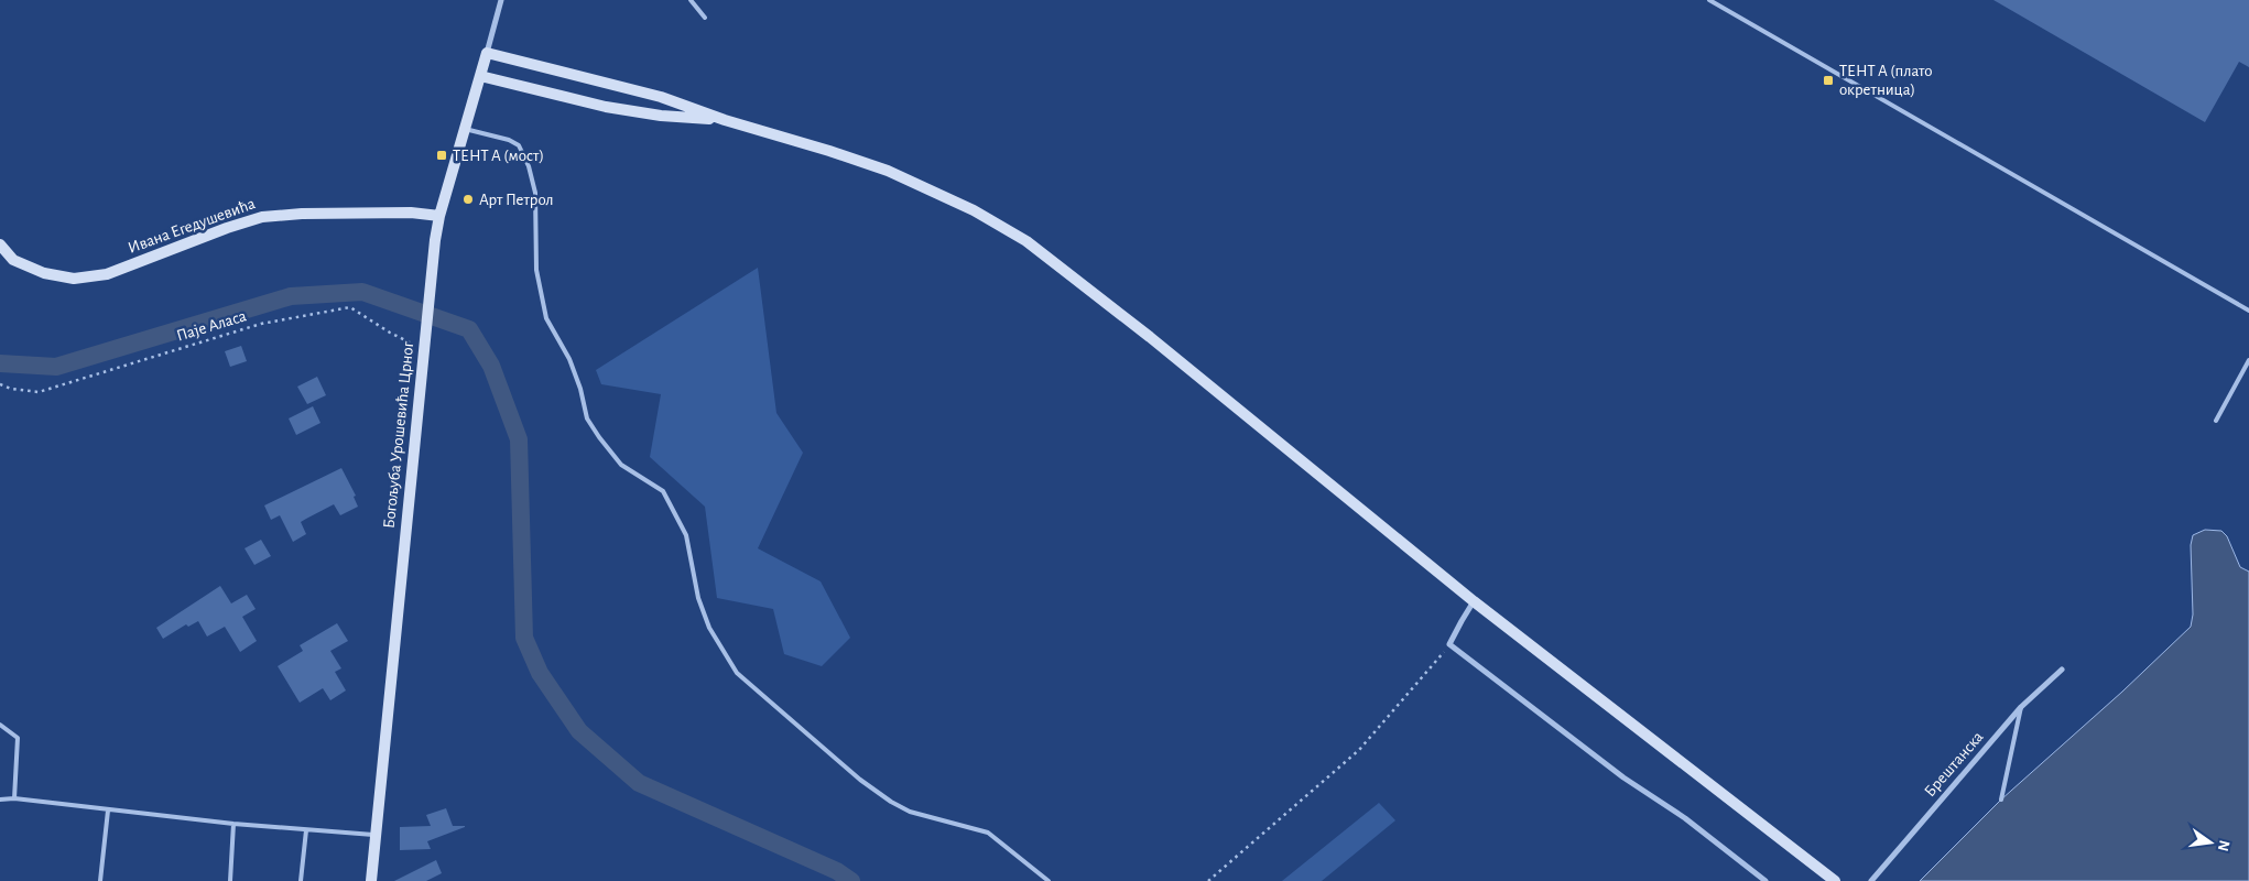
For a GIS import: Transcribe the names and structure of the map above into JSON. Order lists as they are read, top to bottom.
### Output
{
  "streets": {
    "main road": ["Ивана Егедушевића", "Богољуба Урошевића Црног"],
    "street": ["Брештанска"],
    "path": ["Паје Аласа"]
  },
  "crossings": [
    ["Ивана Егедушевића", "Богољуба Урошевића Црног"],
    ["Паје Аласа", "Богољуба Урошевића Црног"]
  ],
  "places": {
    "transit": ["ТЕНТ А (плато окретница)", "ТЕНТ А (мост)"],
    "other": ["Арт Петрол"]
  },
  "north": "right"
}
